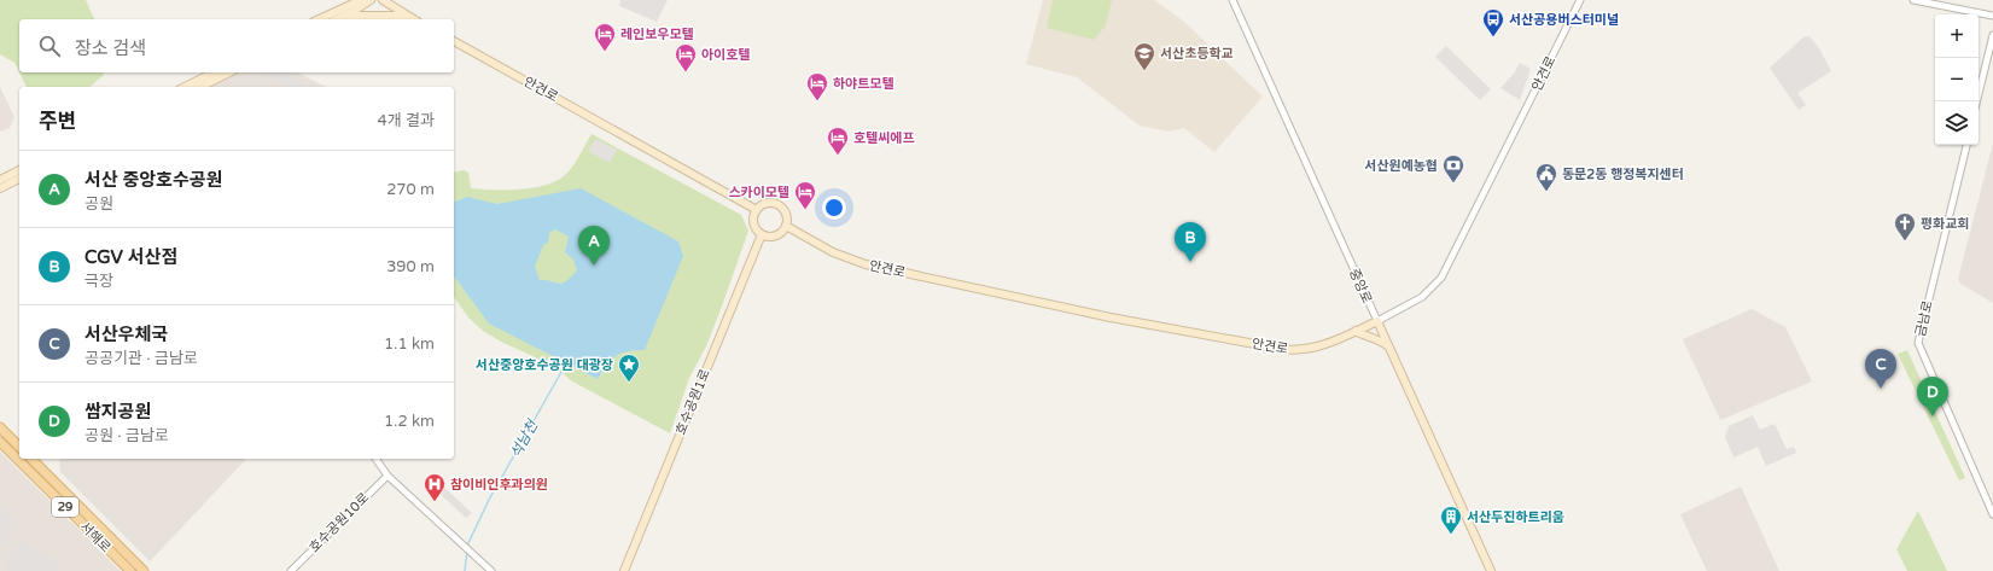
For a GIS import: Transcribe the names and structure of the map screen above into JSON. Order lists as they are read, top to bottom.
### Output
{
  "streets": {
    "main road": [
      "안견로",
      "중앙로",
      "호수공원1로",
      "29",
      "서해로"
    ],
    "street": ["금남로", "호수공원10로"]
  },
  "crossings": [
    ["안견로", "중앙로"],
    ["안견로", "호수공원1로"]
  ],
  "water": ["석남천"],
  "places": {
    "bus stop": ["서산공용버스터미널"],
    "hotel": [
      "레인보우모텔",
      "아이호텔",
      "하야트모텔",
      "호텔씨에프",
      "스카이모텔"
    ],
    "school or university": ["서산초등학교"],
    "bank": ["서산원예농협"],
    "public building": ["동문2동 행정복지센터"],
    "church": ["평화교회"],
    "place": ["서산중앙호수공원 대광장"],
    "hospital": ["참이비인후과의원"],
    "building": ["서산두진하트리움"]
  },
  "page": {
    "map_buttons": ["+", "−"],
    "search": "장소 검색",
    "heading": ["주변", "4개 결과"],
    "list": [
      {
        "mark": "A",
        "name": "서산 중앙호수공원",
        "note": "공원",
        "value": "270 m"
      },
      {
        "mark": "B",
        "name": "CGV 서산점",
        "note": "극장",
        "value": "390 m"
      },
      {
        "mark": "C",
        "name": "서산우체국",
        "note": "공공기관 · 금남로",
        "value": "1.1 km"
      },
      {
        "mark": "D",
        "name": "쌈지공원",
        "note": "공원 · 금남로",
        "value": "1.2 km"
      }
    ],
    "pins": [
      "B",
      "A",
      "C",
      "D"
    ]
  }
}
